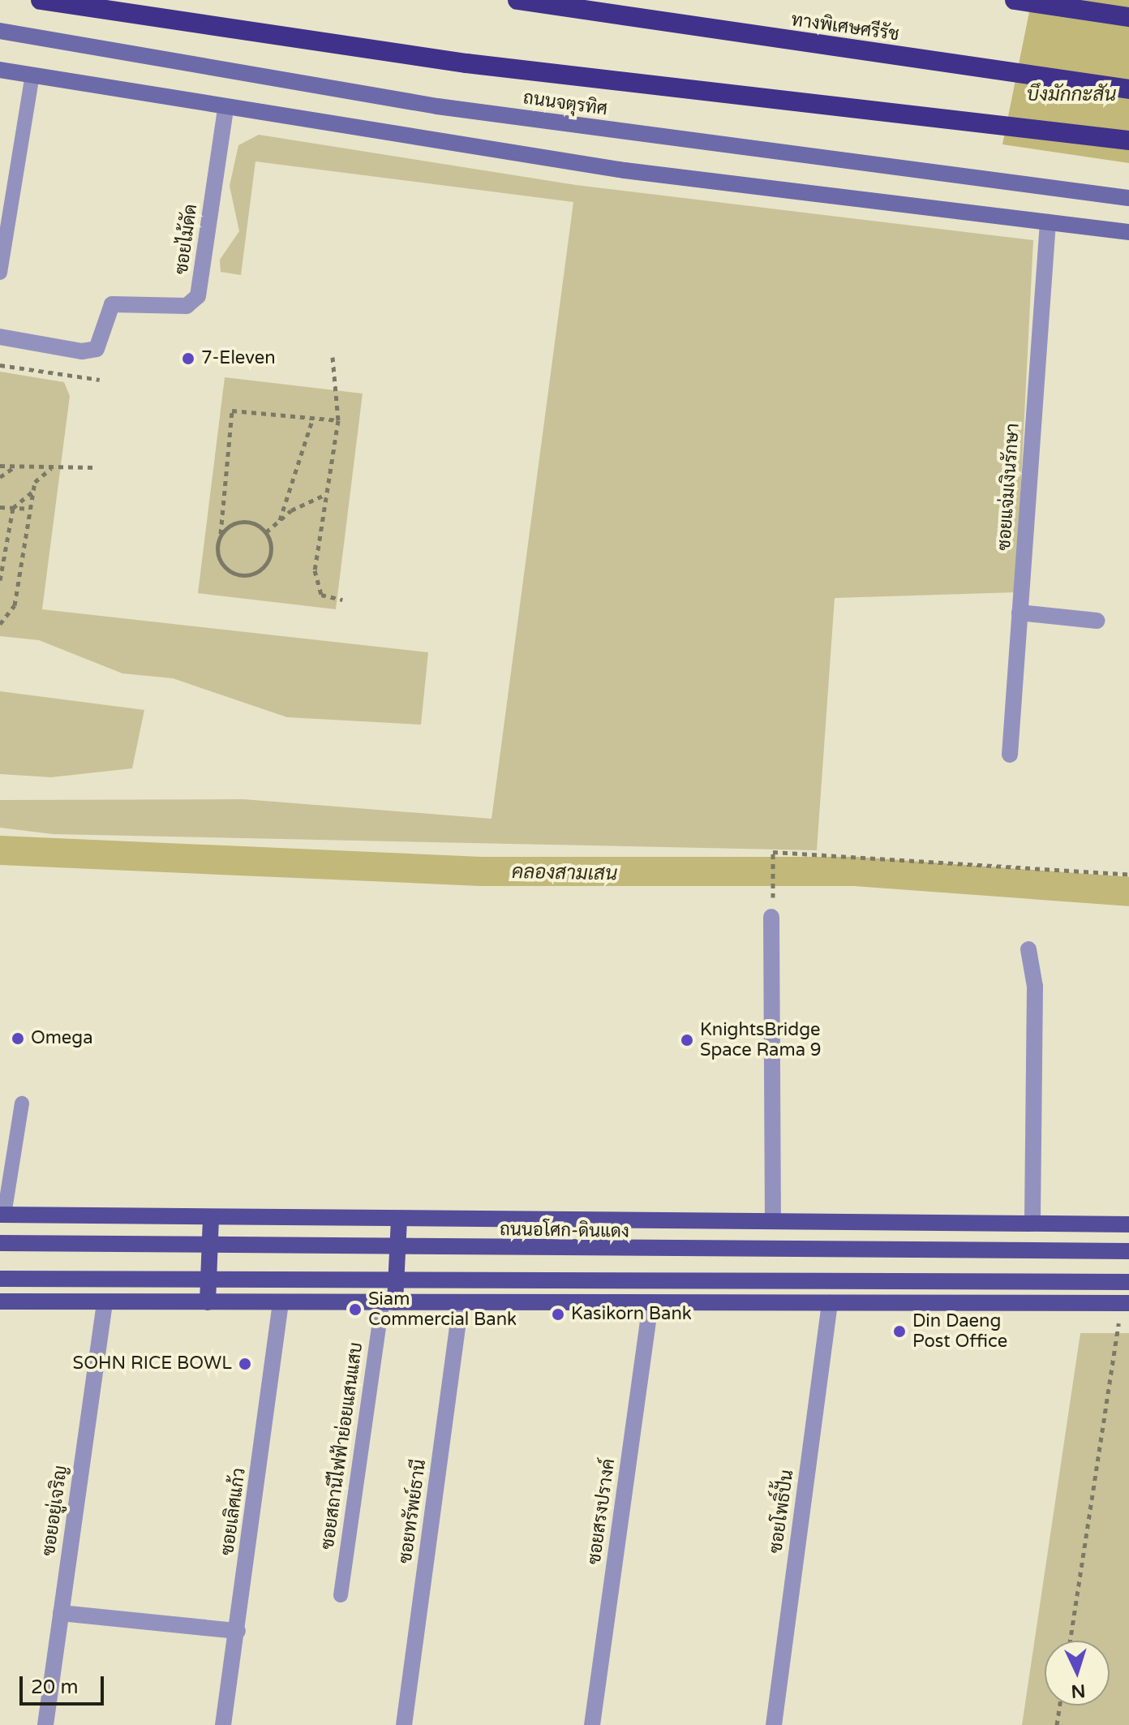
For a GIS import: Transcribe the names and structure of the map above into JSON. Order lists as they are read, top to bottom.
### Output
{
  "streets": {
    "highway": ["ทางพิเศษศรีรัช"],
    "main road": ["ถนนจตุรทิศ", "ถนนอโศก-ดินแดง"],
    "street": [
      "ซอยไม้ดัด",
      "ซอยแจ่มเงินรักษา",
      "ซอยอยู่เจริญ",
      "ซอยเลิศแก้ว",
      "ซอยทรัพย์ธานี",
      "ซอยสรงปรางค์",
      "ซอยโพธิ์ปั้น"
    ],
    "lane": ["ซอยสถานีไฟฟ้าย่อยแสนแสบ"]
  },
  "water": ["บึงมักกะสัน", "คลองสามเสน"],
  "places": [
    "7-Eleven",
    "Omega",
    "KnightsBridge Space Rama 9",
    "Siam Commercial Bank",
    "Kasikorn Bank",
    "Din Daeng Post Office",
    "SOHN RICE BOWL"
  ],
  "scale_bar": "20 m",
  "north": "bottom"
}
